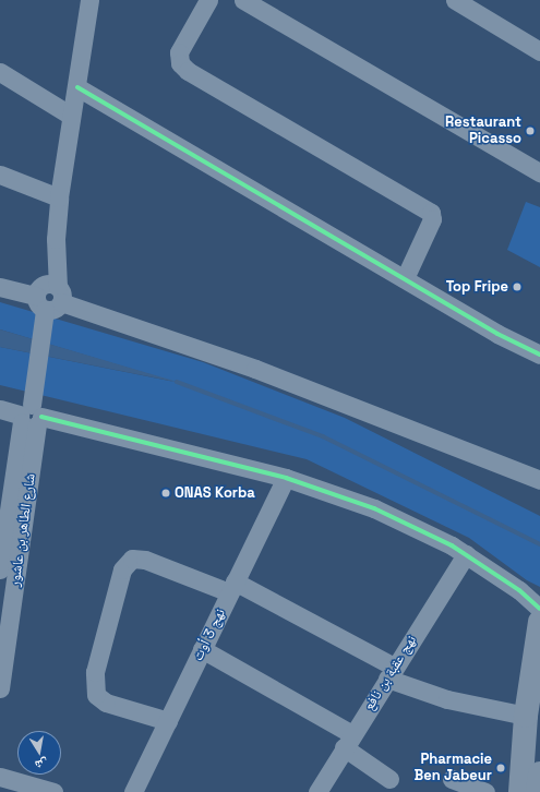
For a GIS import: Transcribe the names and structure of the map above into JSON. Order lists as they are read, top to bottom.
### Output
{
  "streets": {
    "street": ["شارع الطاهر بن عاشور", "نهج 3 أوت", "نهج عقبة بن نافع"]
  },
  "places": [
    "Restaurant Picasso",
    "Top Fripe",
    "ONAS Korba",
    "Pharmacie Ben Jabeur"
  ],
  "north": "bottom"
}
